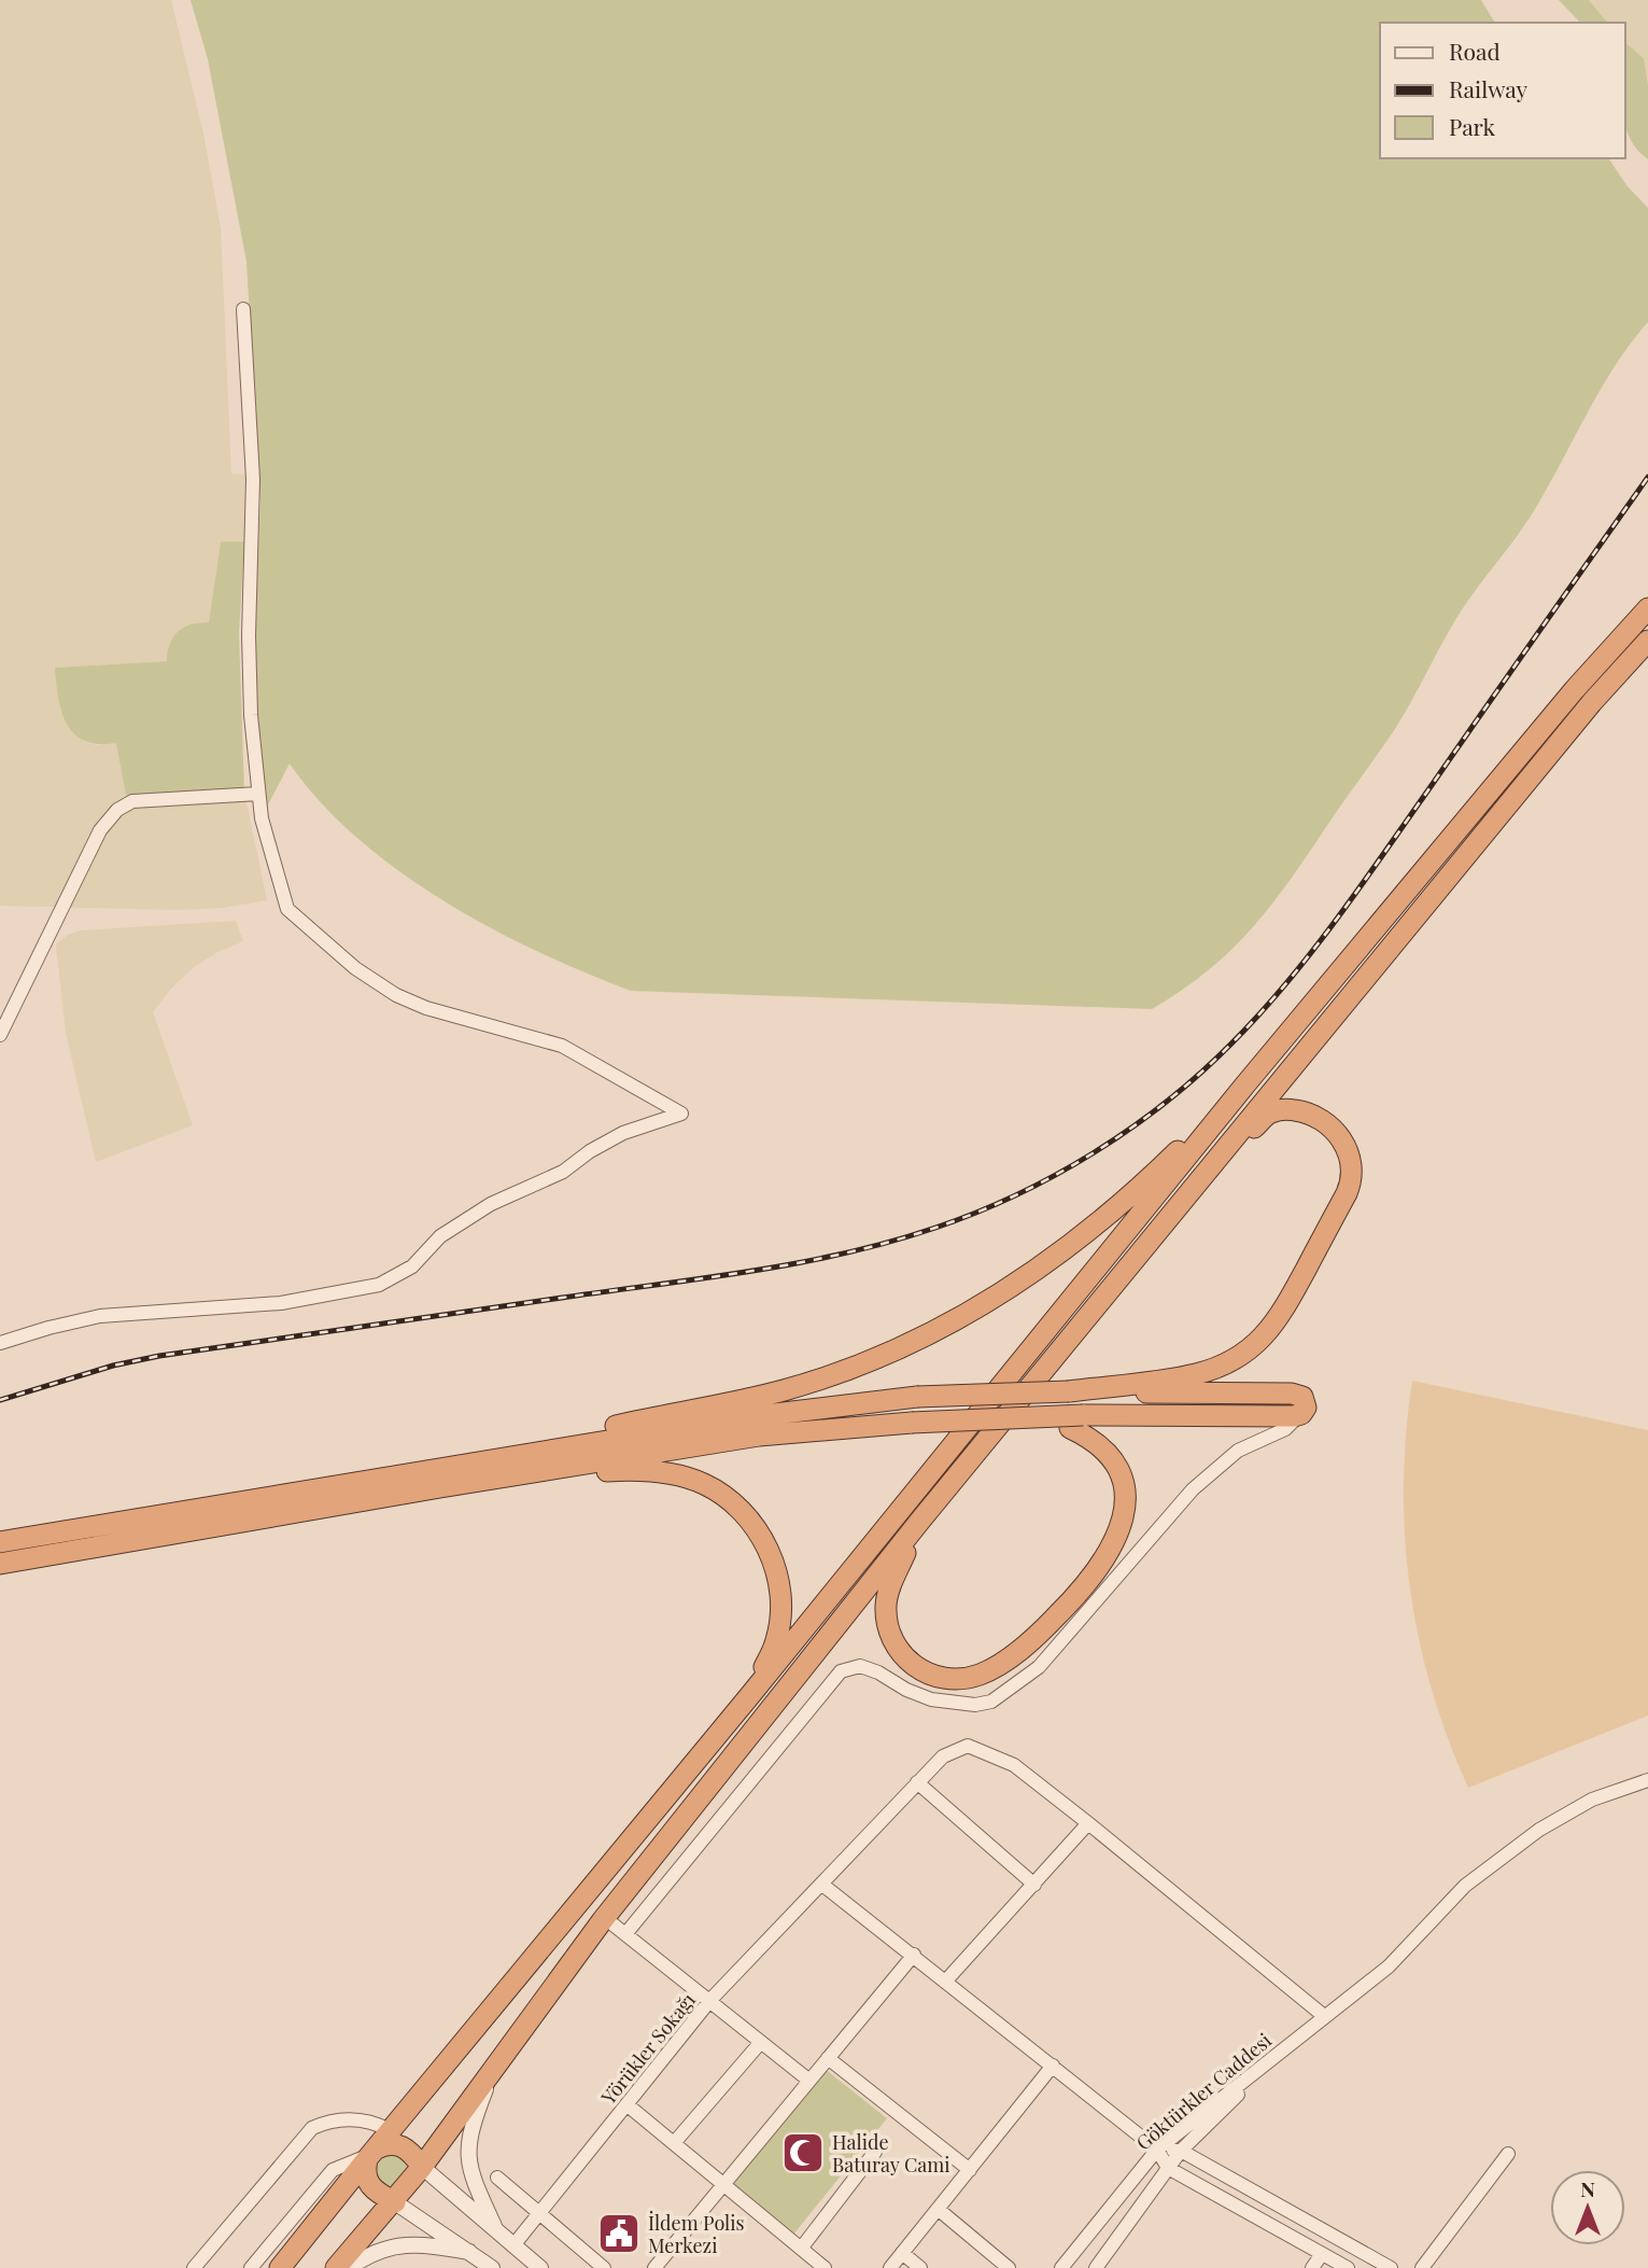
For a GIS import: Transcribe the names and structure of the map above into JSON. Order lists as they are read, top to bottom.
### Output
{
  "streets": {
    "street": ["Yörükler Sokağı", "Göktürkler Caddesi"]
  },
  "places": {
    "mosque": ["Halide Baturay Cami"],
    "public building": ["İldem Polis Merkezi"]
  },
  "legend": ["Road", "Railway", "Park"],
  "north": "top"
}
